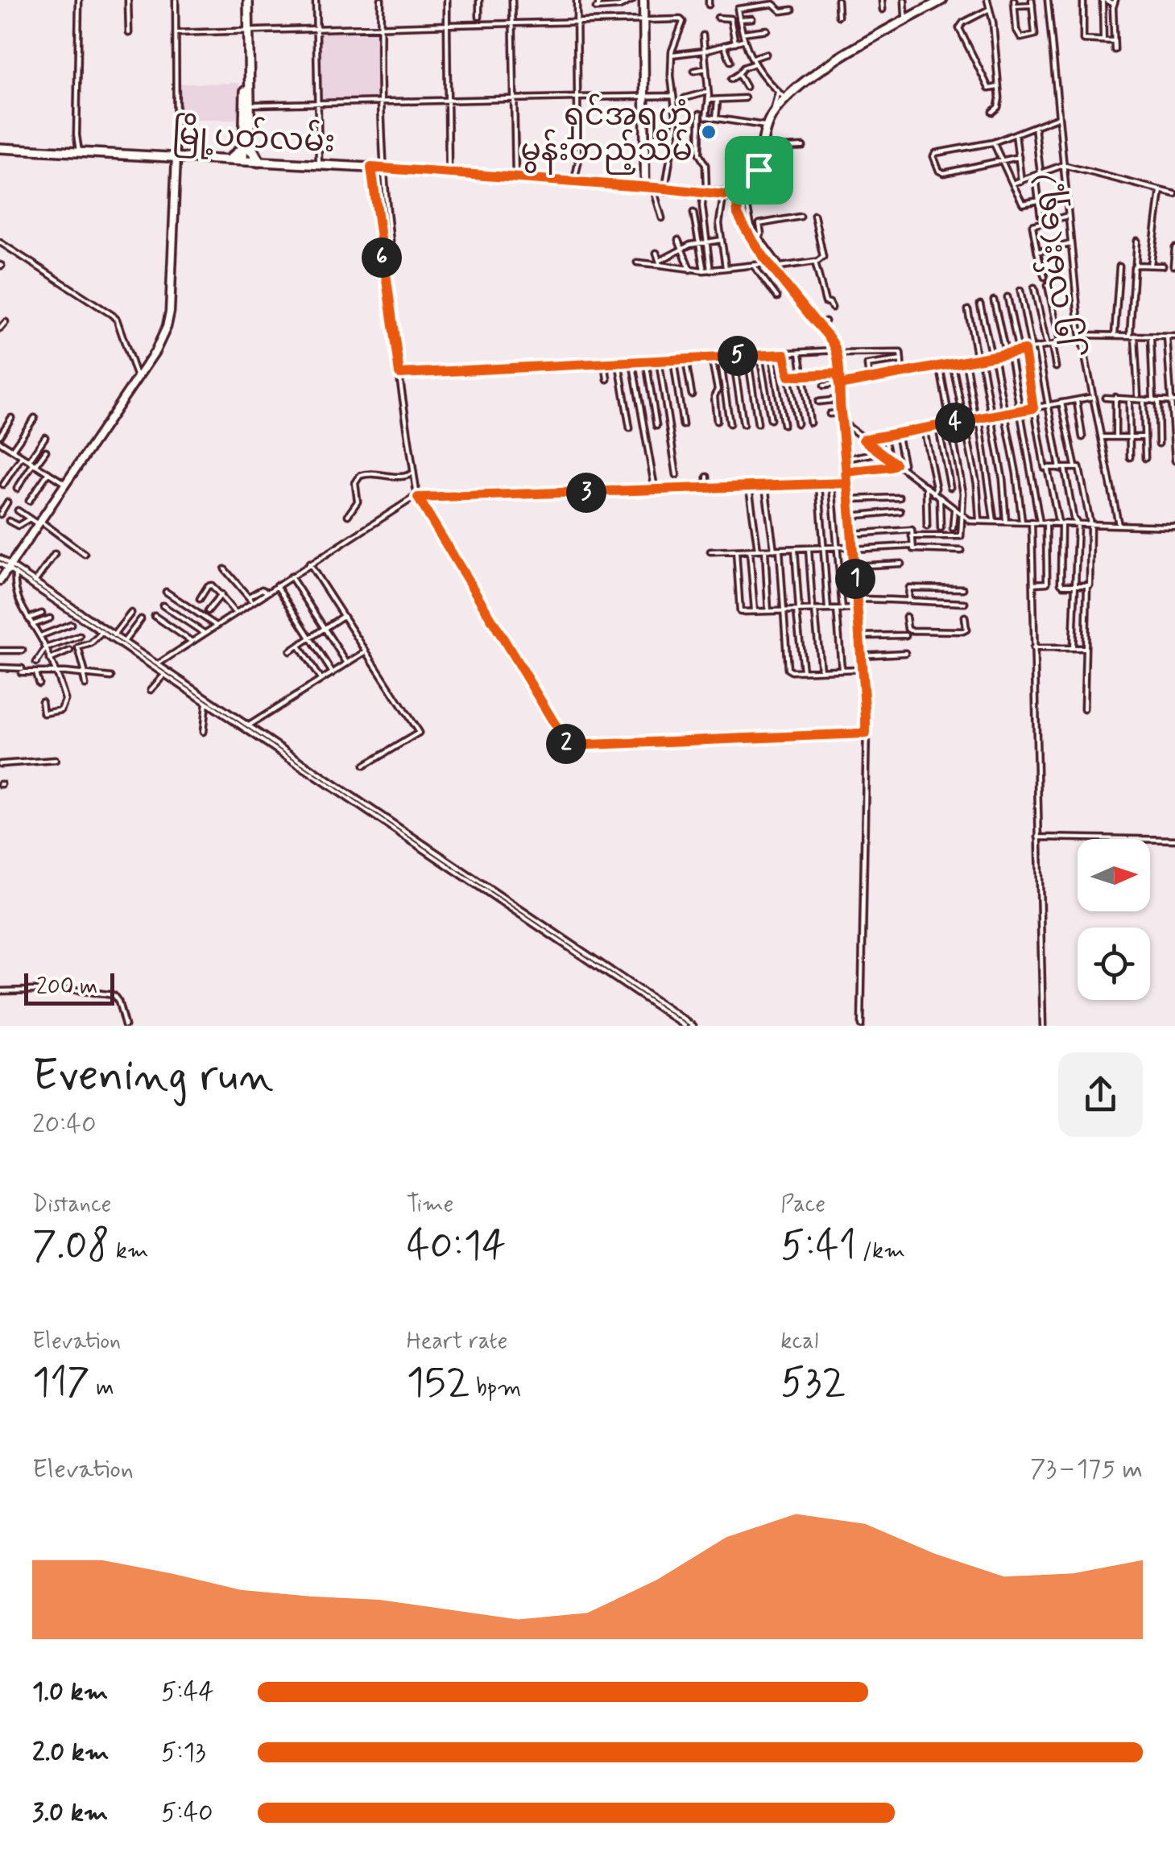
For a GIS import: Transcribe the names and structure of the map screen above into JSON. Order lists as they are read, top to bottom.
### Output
{
  "streets": {
    "main road": ["မြို့ပတ်လမ်း"],
    "street": ["၂၅ လမ်း(ရှေ့)"]
  },
  "places": ["ရှင်အရဟံ မွန်းတည့်သိမ်"],
  "scale_bar": "200 m",
  "north": "right",
  "page": {
    "pins": [
      "6",
      "5",
      "4",
      "3",
      "1",
      "2"
    ],
    "scale": "200 m",
    "heading": ["Evening run", "20:40"],
    "stats": [
      ["Distance", "7.08 km"],
      ["Time", "40:14"],
      ["Pace", "5:41 /km"],
      ["Elevation", "117 m"],
      ["Heart rate", "152 bpm"],
      ["kcal", "532"]
    ],
    "chart": ["Elevation", "73–175 m"],
    "list": [
      {
        "name": "1.0 km",
        "note": "5:44"
      },
      {
        "name": "2.0 km",
        "note": "5:13"
      },
      {
        "name": "3.0 km",
        "note": "5:40"
      }
    ]
  }
}
